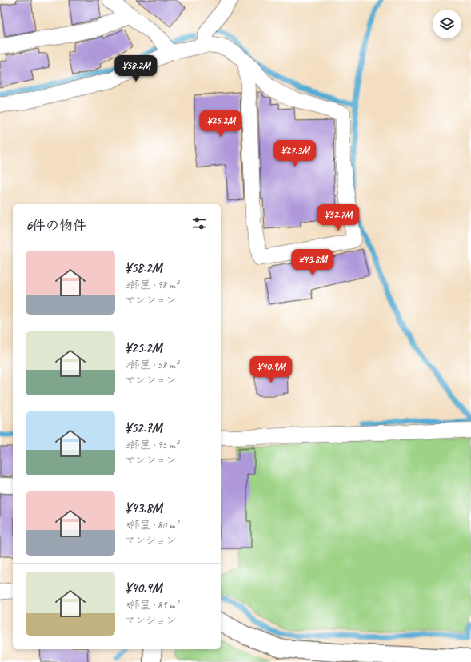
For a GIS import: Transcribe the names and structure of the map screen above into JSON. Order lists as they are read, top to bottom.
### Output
{
  "page": {
    "price": [
      "¥58.2M",
      "¥25.2M",
      "¥27.3M",
      "¥52.7M",
      "¥43.8M",
      "¥40.9M"
    ],
    "heading": "6件の物件",
    "list": [
      {
        "name": "¥58.2M",
        "note": "3部屋 · 98 m² · マンション"
      },
      {
        "name": "¥25.2M",
        "note": "2部屋 · 58 m² · マンション"
      },
      {
        "name": "¥52.7M",
        "note": "3部屋 · 95 m² · マンション"
      },
      {
        "name": "¥43.8M",
        "note": "3部屋 · 80 m² · マンション"
      },
      {
        "name": "¥40.9M",
        "note": "3部屋 · 89 m² · マンション"
      }
    ]
  }
}
